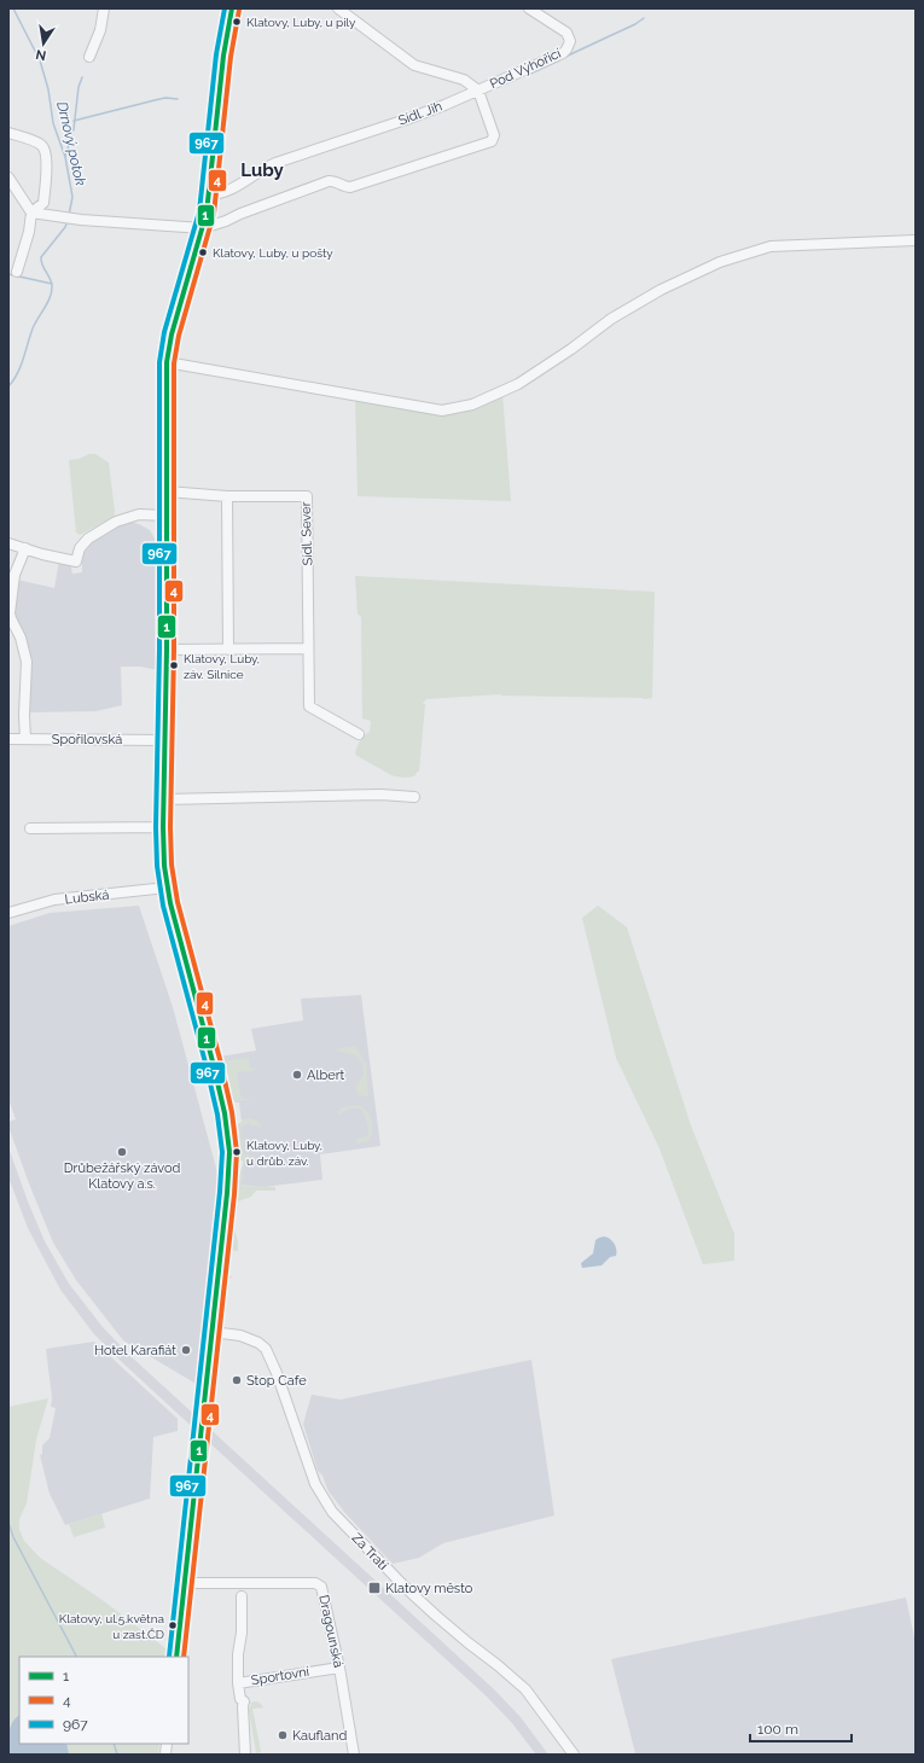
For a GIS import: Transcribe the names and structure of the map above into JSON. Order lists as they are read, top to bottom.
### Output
{
  "streets": {
    "street": [
      "Pod Výhořicí",
      "Sídl. Jih",
      "Sídl. Sever",
      "Spořilovská",
      "Lubská",
      "Za Tratí",
      "Dragounská",
      "Sportovní"
    ]
  },
  "crossings": [
    ["Pod Výhořicí", "Sídl. Jih"],
    ["Dragounská", "Sportovní"]
  ],
  "districts": ["Luby"],
  "water": ["Drnový potok"],
  "places": {
    "other": [
      "Klatovy, Luby, u pily",
      "Klatovy, Luby, u pošty",
      "Klatovy, Luby, záv. Silnice",
      "Albert",
      "Drůbežářský závod Klatovy a.s.",
      "Klatovy, Luby, u drůb. záv.",
      "Hotel Karafiát",
      "Stop Cafe",
      "Klatovy, ul.5.května u zast.ČD",
      "Kaufland"
    ],
    "transit": ["Klatovy město"]
  },
  "lines": ["transit line 1", "transit line 967", "transit line 4"],
  "legend": ["1", "4", "967"],
  "scale_bar": "100 m",
  "north": "bottom"
}
